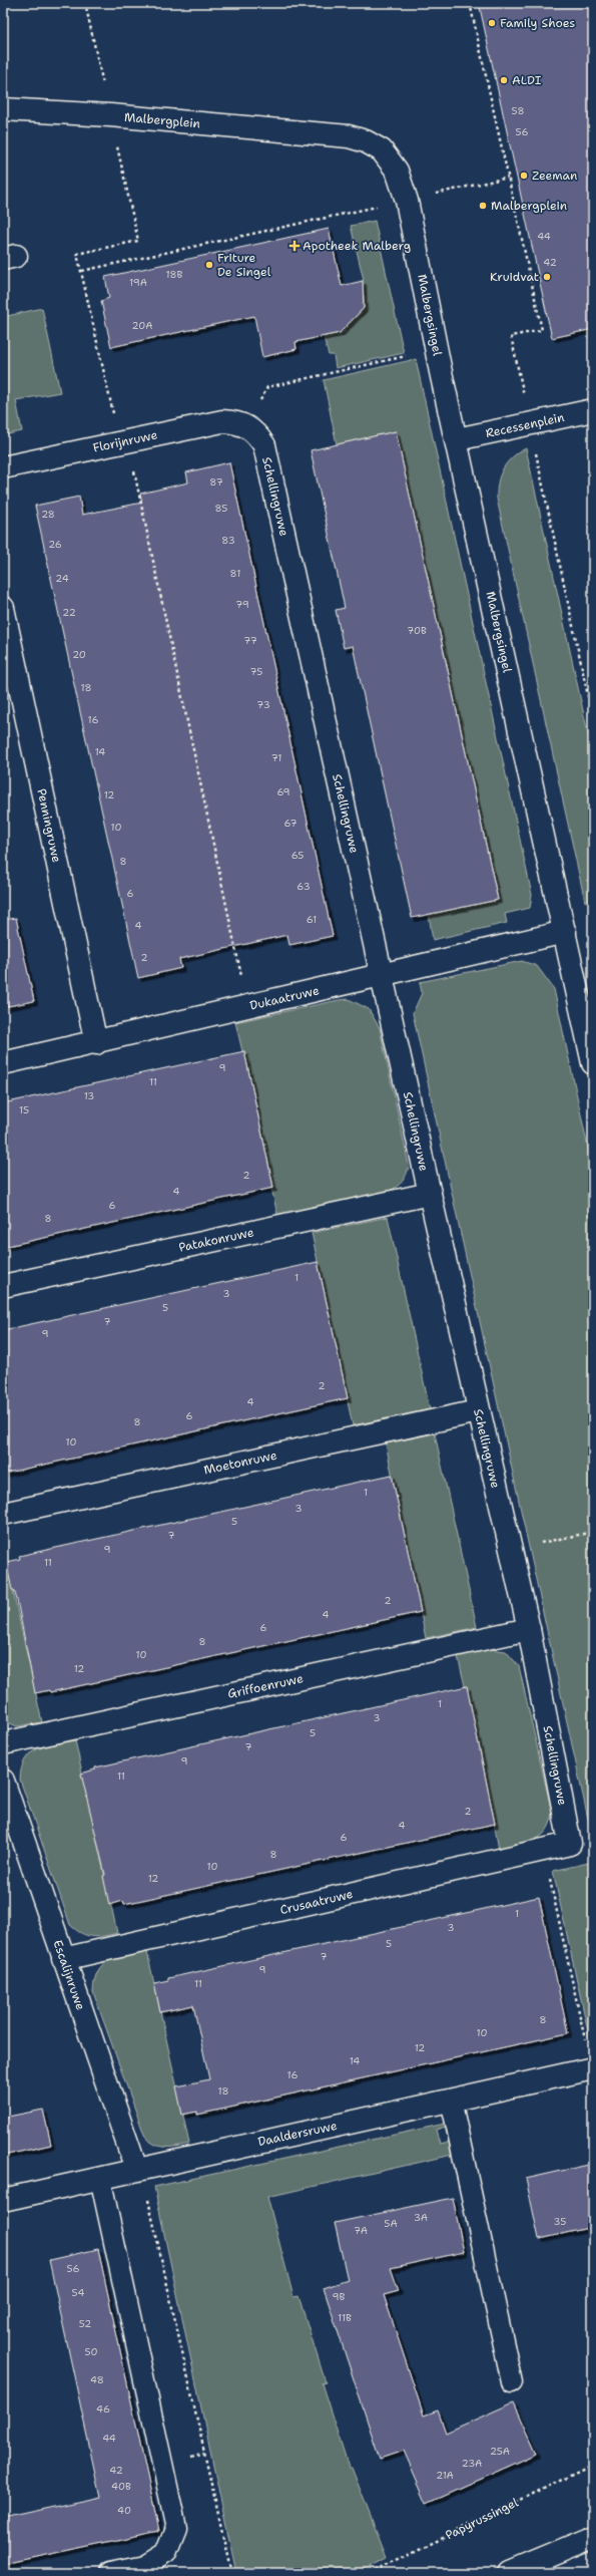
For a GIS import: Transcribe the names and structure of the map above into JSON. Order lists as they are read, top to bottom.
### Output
{
  "streets": {
    "street": [
      "Malbergplein",
      "Malbergsingel",
      "Recessenplein",
      "Florijnruwe",
      "Schellingruwe",
      "Penningruwe",
      "Dukaatruwe",
      "Patakonruwe",
      "Moetonruwe",
      "Griffoenruwe",
      "Crusaatruwe",
      "Escalijnruwe",
      "Daaldersruwe"
    ],
    "path": ["Papyrussingel"]
  },
  "crossings": [
    ["Malbergplein", "Malbergsingel"],
    ["Malbergsingel", "Recessenplein"],
    ["Malbergsingel", "Dukaatruwe"],
    ["Florijnruwe", "Schellingruwe"],
    ["Schellingruwe", "Dukaatruwe"],
    ["Schellingruwe", "Patakonruwe"],
    ["Schellingruwe", "Moetonruwe"],
    ["Schellingruwe", "Griffoenruwe"],
    ["Schellingruwe", "Crusaatruwe"],
    ["Penningruwe", "Dukaatruwe"],
    ["Crusaatruwe", "Escalijnruwe"],
    ["Escalijnruwe", "Daaldersruwe"]
  ],
  "places": {
    "other": [
      "Family Shoes",
      "ALDI",
      "Zeeman",
      "Malbergplein",
      "Friture De Singel",
      "Kruidvat"
    ],
    "health": ["Apotheek Malberg"]
  },
  "house_numbers": [
    "58",
    "56",
    "44",
    "42",
    "18B",
    "19A",
    "20A",
    "87",
    "85",
    "28",
    "83",
    "26",
    "81",
    "24",
    "79",
    "22",
    "70B",
    "77",
    "20",
    "75",
    "18",
    "73",
    "16",
    "14",
    "71",
    "69",
    "12",
    "67",
    "10",
    "65",
    "8",
    "63",
    "6",
    "61",
    "4",
    "2",
    "9",
    "11",
    "13",
    "15",
    "2",
    "4",
    "6",
    "8",
    "1",
    "3",
    "5",
    "7",
    "9",
    "2",
    "4",
    "6",
    "8",
    "10",
    "1",
    "3",
    "5",
    "7",
    "9",
    "11",
    "2",
    "4",
    "6",
    "8",
    "10",
    "12",
    "1",
    "3",
    "5",
    "7",
    "9",
    "11",
    "2",
    "4",
    "6",
    "8",
    "10",
    "12",
    "1",
    "3",
    "5",
    "7",
    "9",
    "11",
    "8",
    "10",
    "12",
    "14",
    "16",
    "18",
    "3A",
    "35",
    "5A",
    "7A",
    "56",
    "54",
    "9B",
    "11B",
    "52",
    "50",
    "48",
    "46",
    "44",
    "25A",
    "23A",
    "42",
    "21A",
    "40B",
    "40"
  ]
}
